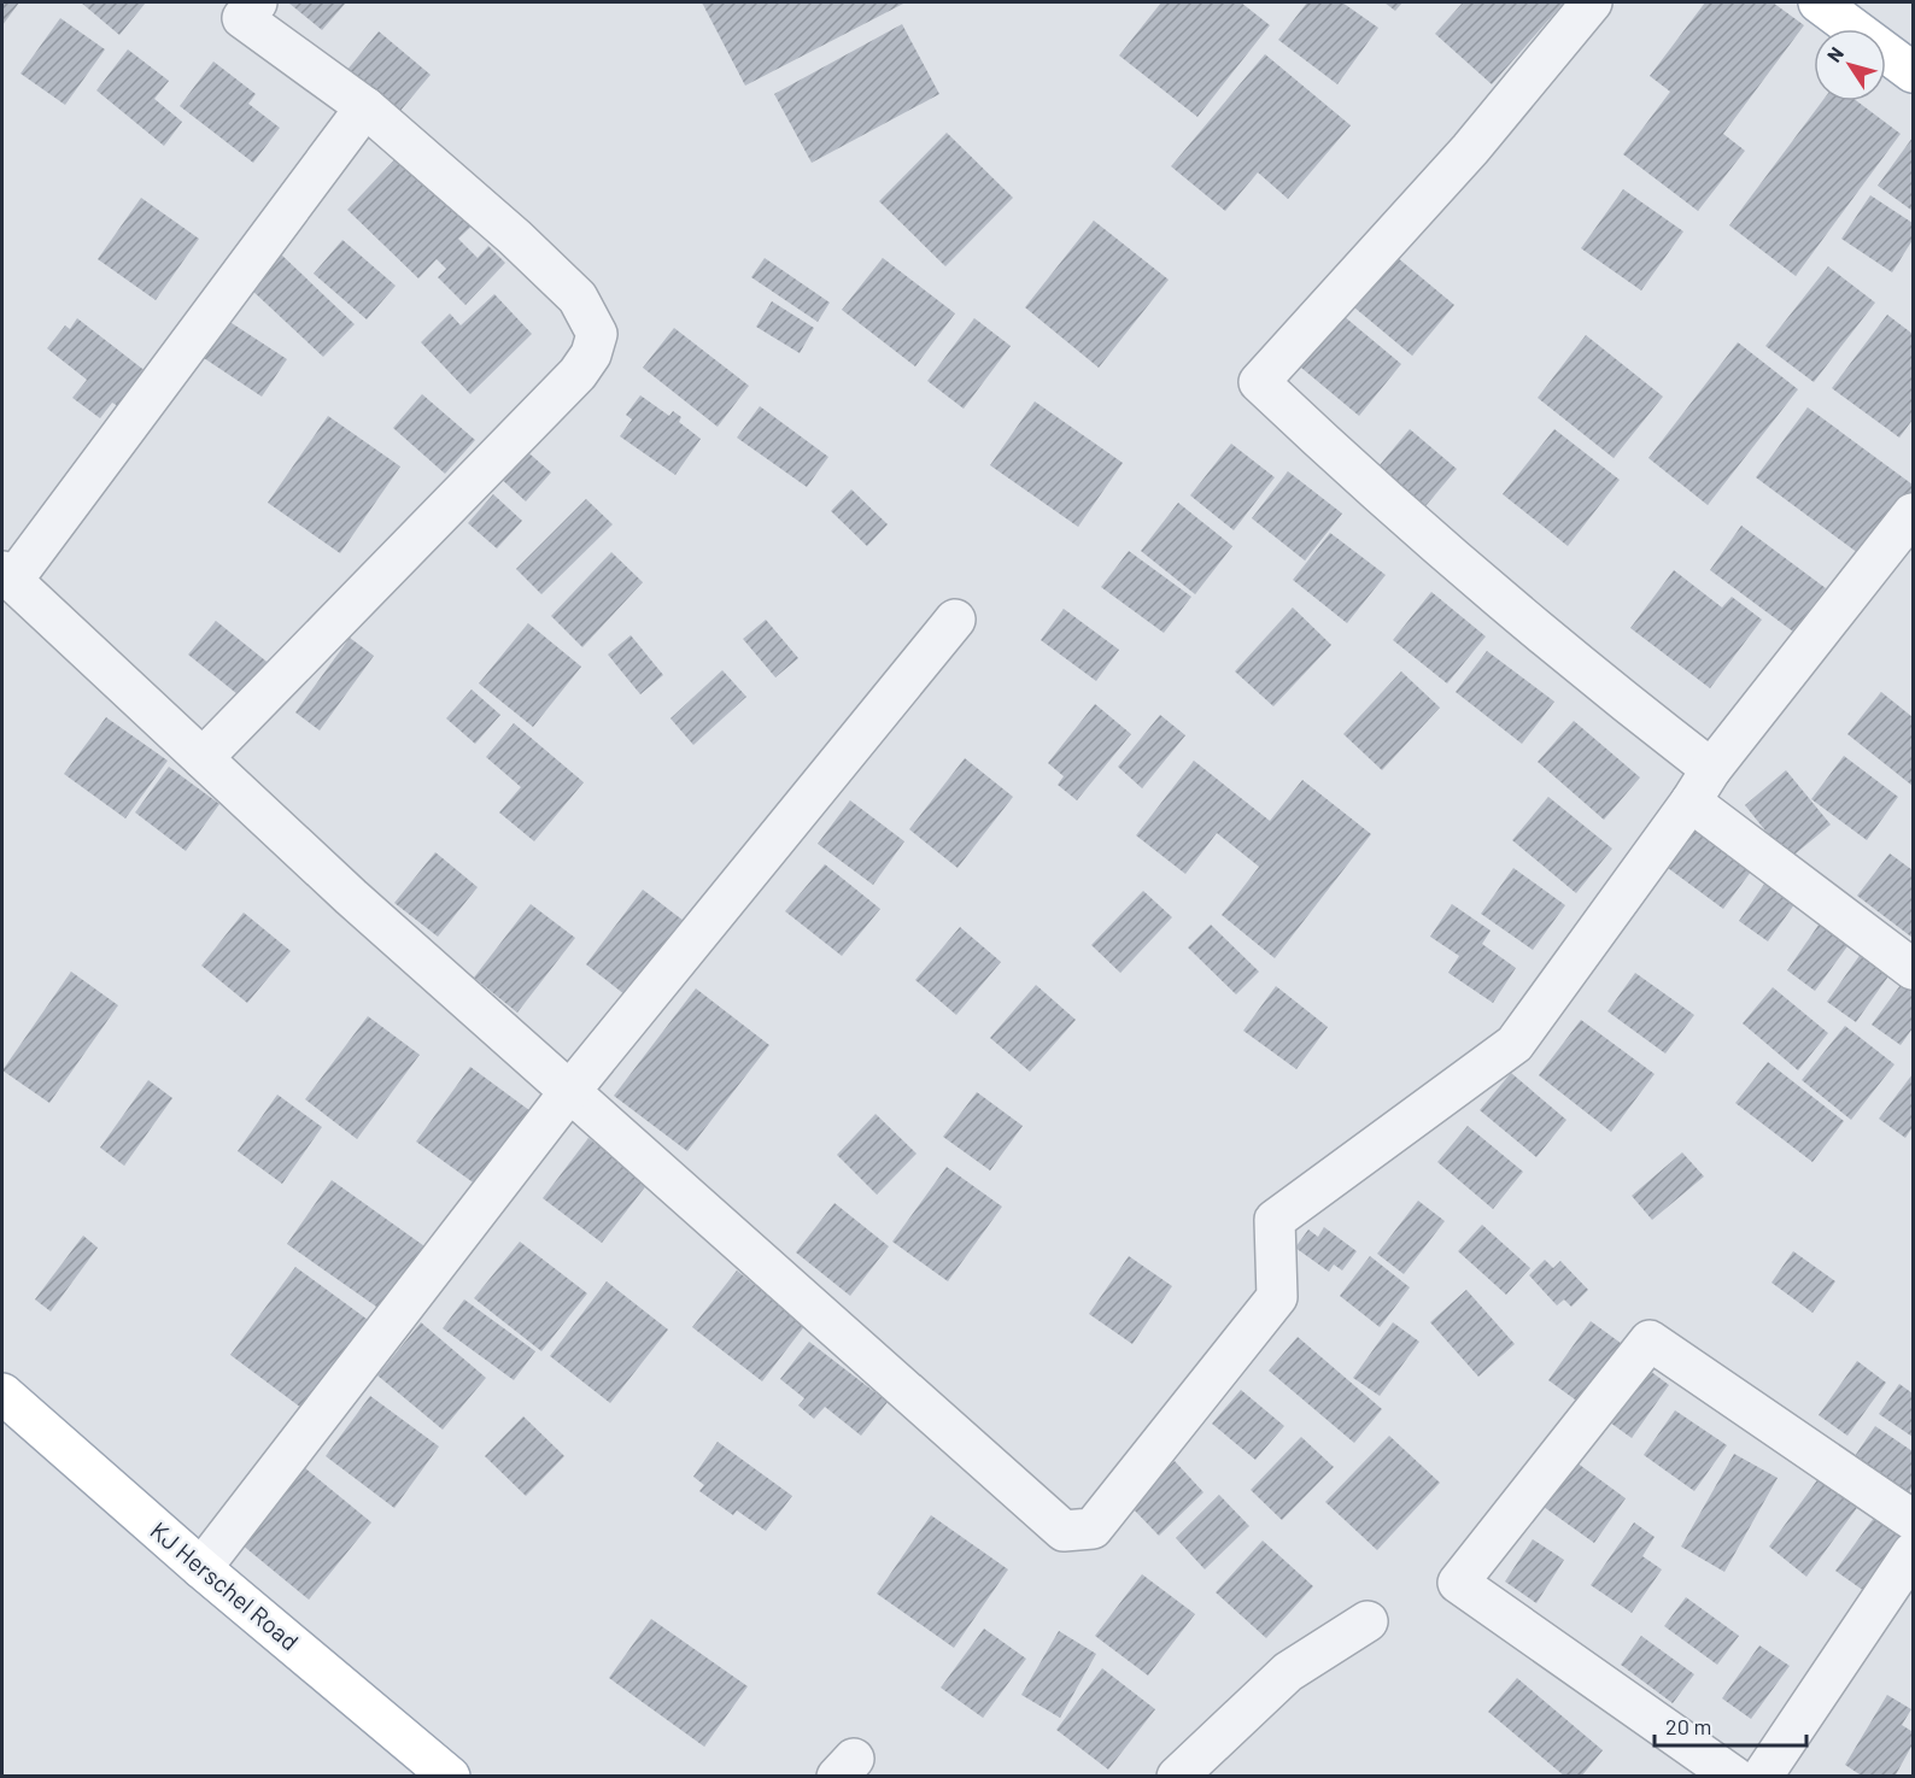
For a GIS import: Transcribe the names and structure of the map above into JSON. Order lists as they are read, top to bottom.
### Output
{
  "streets": {
    "main road": ["KJ Herschel Road"]
  },
  "scale_bar": "20 m",
  "north": "top left"
}
